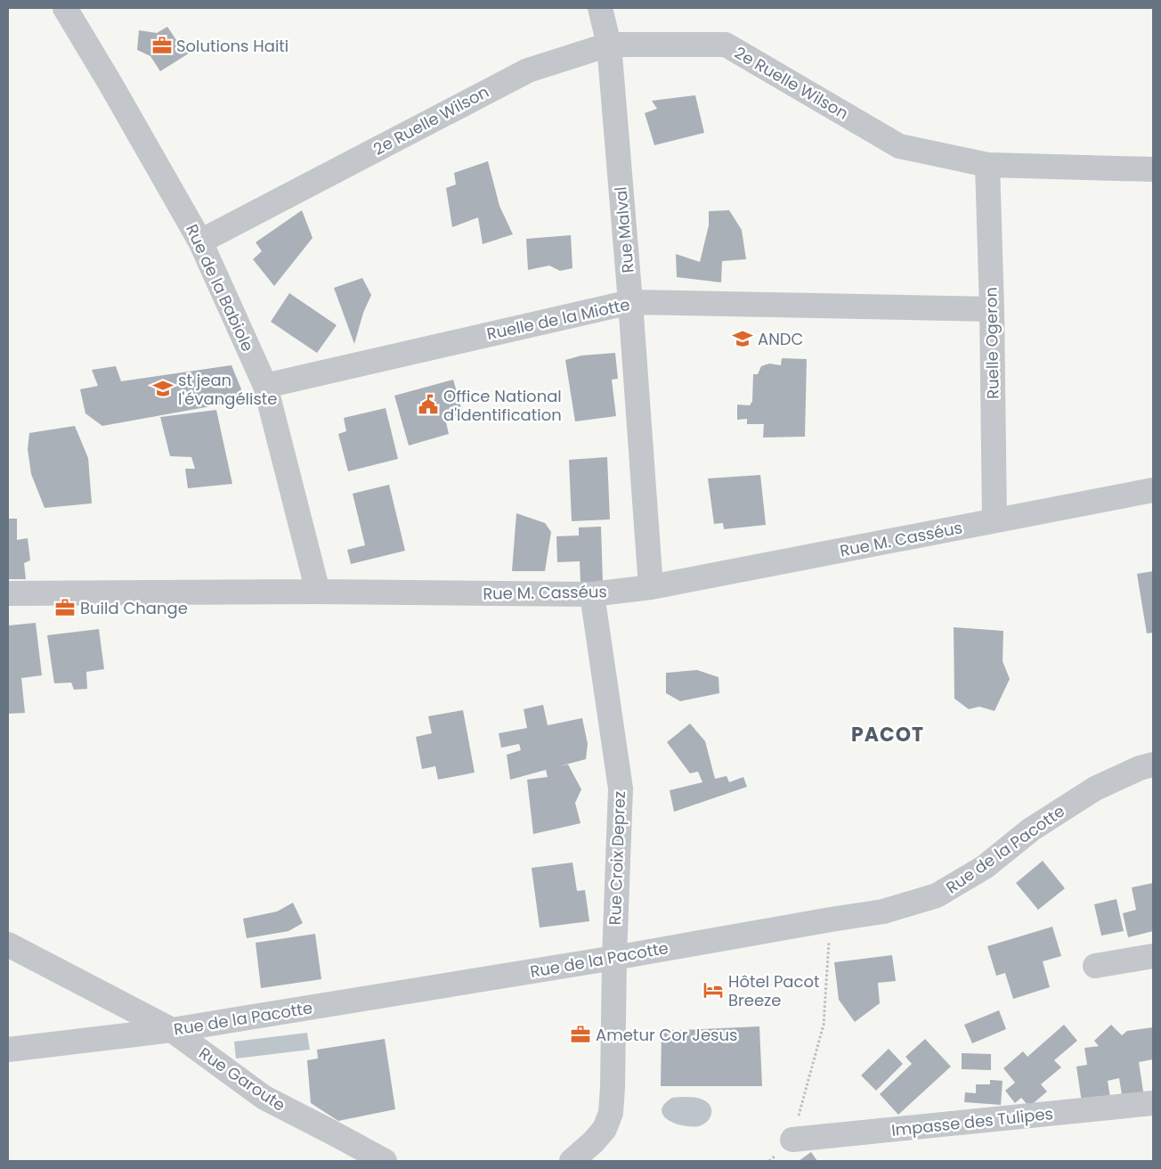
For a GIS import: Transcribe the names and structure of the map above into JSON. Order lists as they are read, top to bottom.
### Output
{
  "streets": {
    "street": [
      "2e Ruelle Wilson",
      "Rue Malval",
      "Rue de la Babiole",
      "Ruelle de la Miotte",
      "Ruelle Ogeron",
      "Rue M. Casséus",
      "Rue de la Pacotte",
      "Rue Croix Deprez",
      "Rue Garoute",
      "Impasse des Tulipes"
    ]
  },
  "crossings": [
    ["2e Ruelle Wilson", "Rue Malval"],
    ["2e Ruelle Wilson", "Rue de la Babiole"],
    ["2e Ruelle Wilson", "Ruelle Ogeron"],
    ["Rue Malval", "Ruelle de la Miotte"],
    ["Rue Malval", "Rue M. Casséus"],
    ["Rue de la Babiole", "Ruelle de la Miotte"],
    ["Rue de la Babiole", "Rue M. Casséus"],
    ["Ruelle de la Miotte", "Ruelle Ogeron"],
    ["Ruelle Ogeron", "Rue M. Casséus"],
    ["Rue M. Casséus", "Rue Croix Deprez"],
    ["Rue de la Pacotte", "Rue Croix Deprez"],
    ["Rue de la Pacotte", "Rue Garoute"]
  ],
  "districts": ["PACOT"],
  "places": {
    "office": ["Solutions Haiti", "Build Change", "Ametur Cor Jesus"],
    "school or university": ["ANDC", "st jean l'évangéliste"],
    "public building": ["Office National d'Identification"],
    "hotel": ["Hôtel Pacot Breeze"]
  }
}
